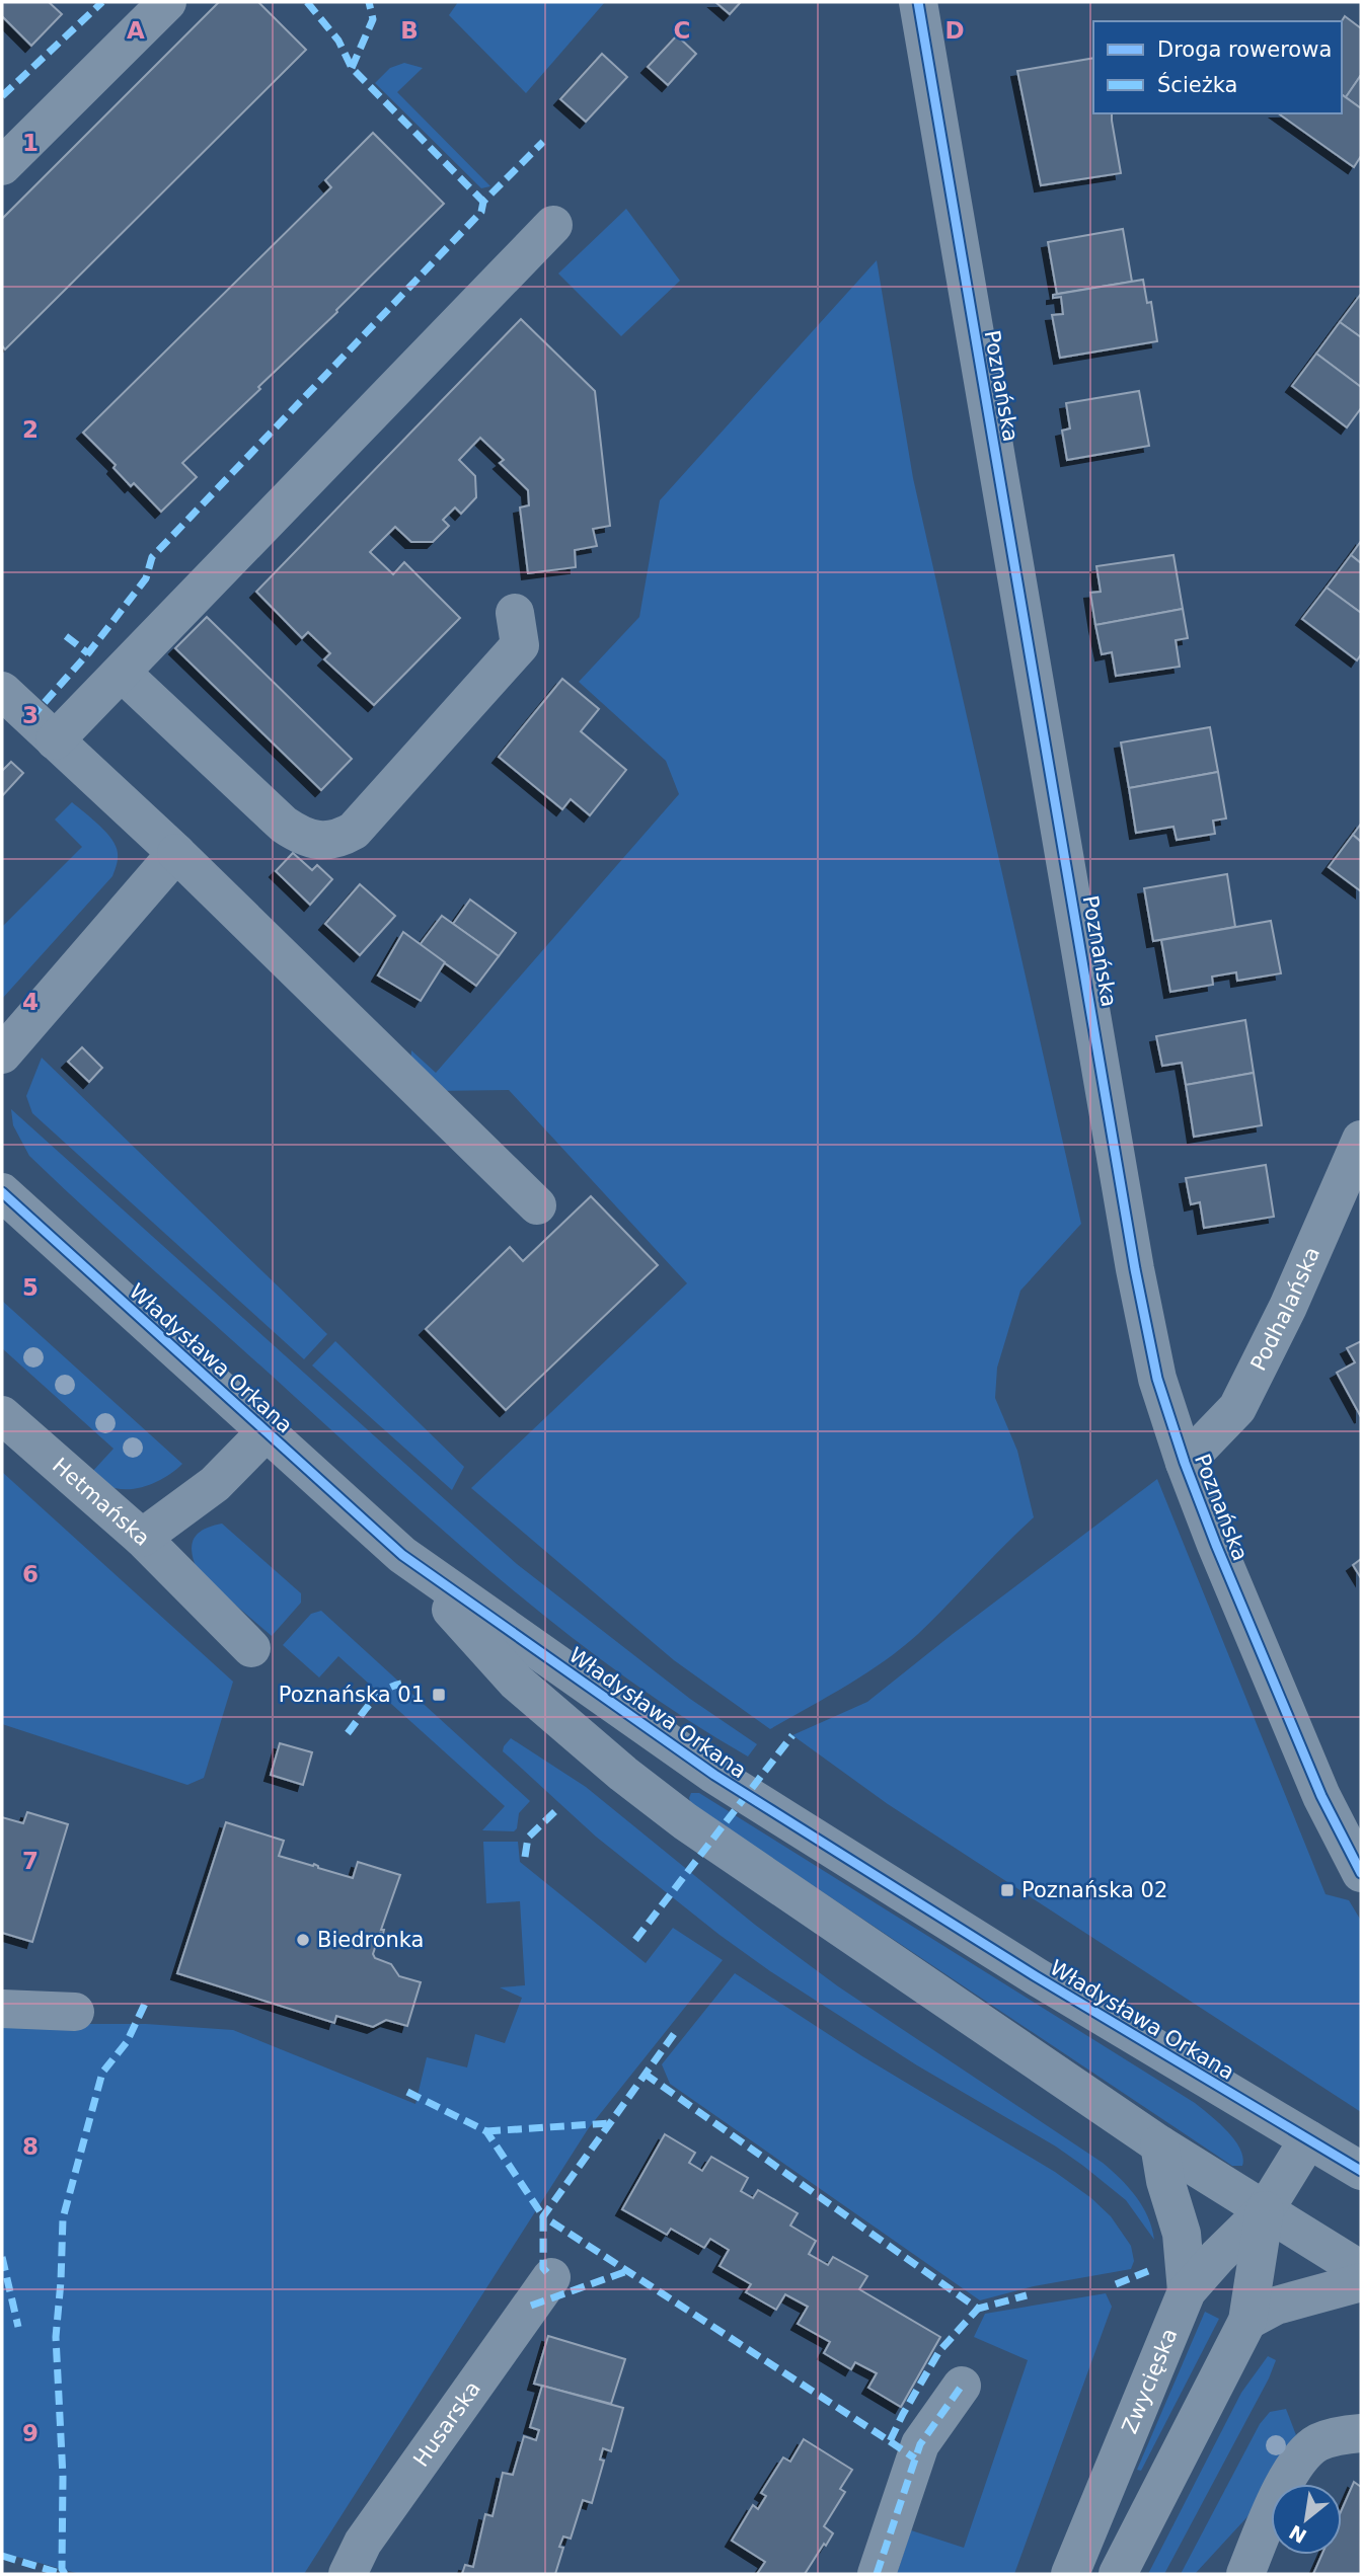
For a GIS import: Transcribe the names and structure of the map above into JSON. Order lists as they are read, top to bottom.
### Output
{
  "streets": {
    "street": [
      "Poznańska",
      "Podhalańska",
      "Władysława Orkana",
      "Hetmańska",
      "Zwycięska",
      "Husarska"
    ]
  },
  "crossings": [
    ["Poznańska", "Podhalańska"],
    ["Władysława Orkana", "Hetmańska"],
    ["Władysława Orkana", "Zwycięska"]
  ],
  "places": {
    "transit": ["Poznańska 01", "Poznańska 02"],
    "other": ["Biedronka"]
  },
  "legend": ["Droga rowerowa", "Ścieżka"],
  "north": "bottom left",
  "grid": {
    "columns": [
      "A",
      "B",
      "C",
      "D"
    ],
    "rows": [
      "1",
      "2",
      "3",
      "4",
      "5",
      "6",
      "7",
      "8",
      "9"
    ]
  }
}
